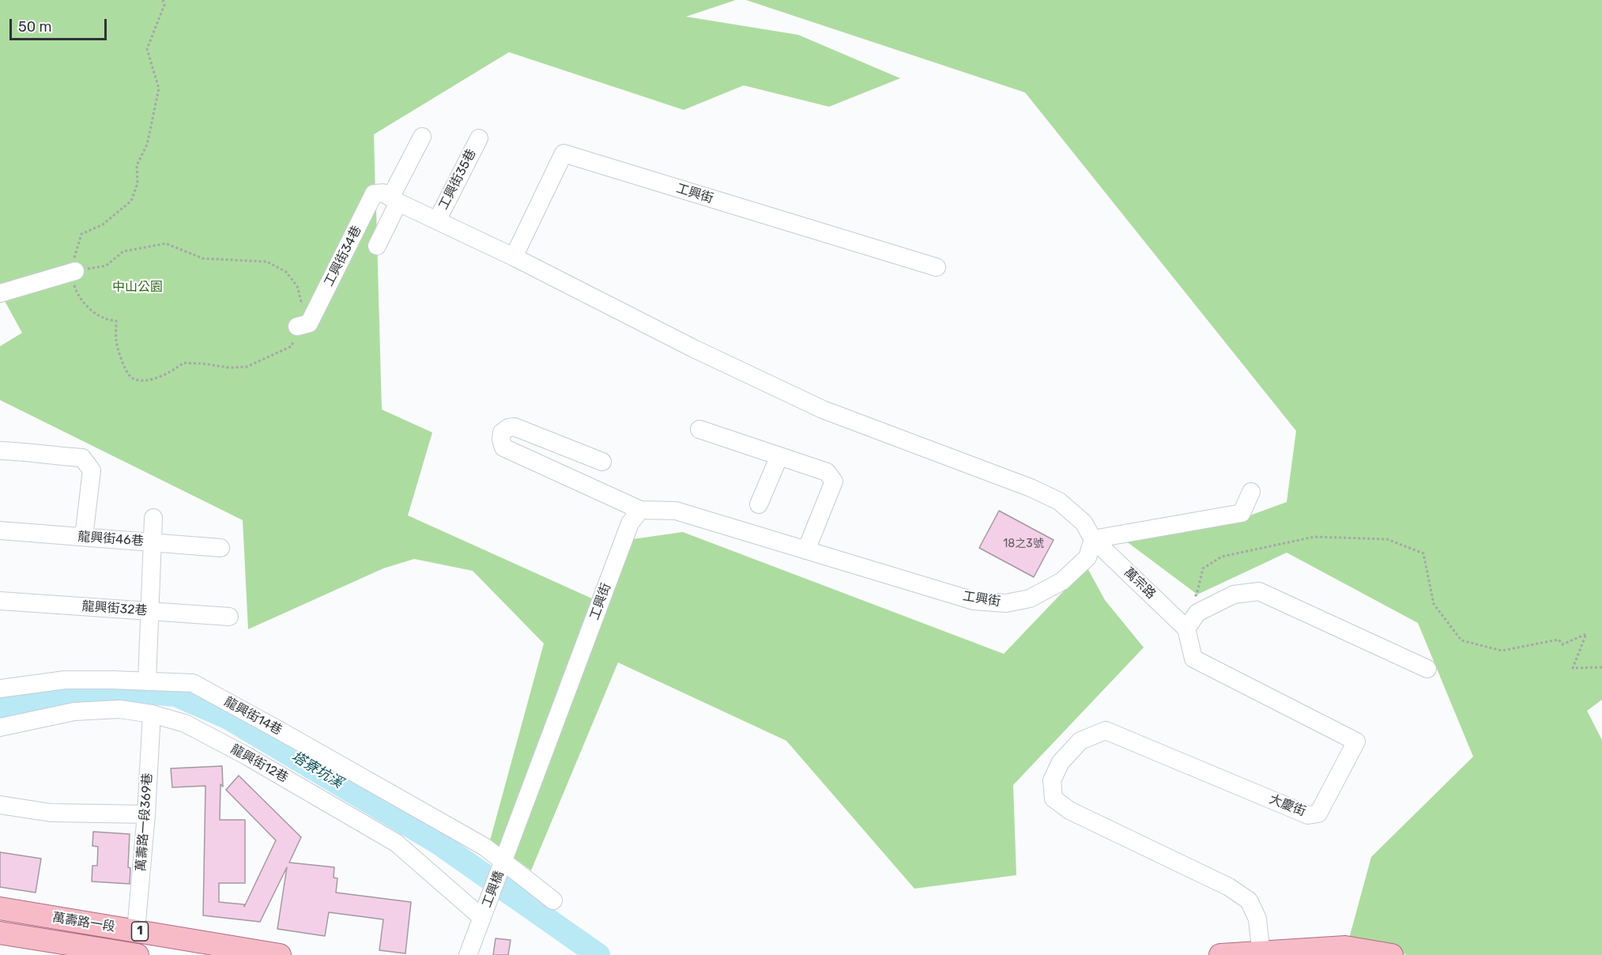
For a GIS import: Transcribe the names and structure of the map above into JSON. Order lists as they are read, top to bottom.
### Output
{
  "streets": {
    "main road": ["萬壽路一段", "1"],
    "street": [
      "工興街35巷",
      "工興街",
      "工興街34巷",
      "龍興街46巷",
      "萬宗路",
      "龍興街32巷",
      "龍興街14巷",
      "龍興街12巷",
      "大慶街",
      "萬壽路一段369巷",
      "工興橋"
    ]
  },
  "crossings": [
    ["工興街", "萬宗路"],
    ["工興街", "龍興街14巷"],
    ["工興街", "工興橋"],
    ["萬宗路", "大慶街"],
    ["龍興街14巷", "工興橋"],
    ["龍興街12巷", "萬壽路一段369巷"],
    ["龍興街12巷", "工興橋"],
    ["萬壽路一段369巷", "萬壽路一段"]
  ],
  "water": ["塔寮坑溪"],
  "parks": ["中山公園"],
  "house_numbers": ["18之3號"],
  "scale_bar": "50 m"
}
